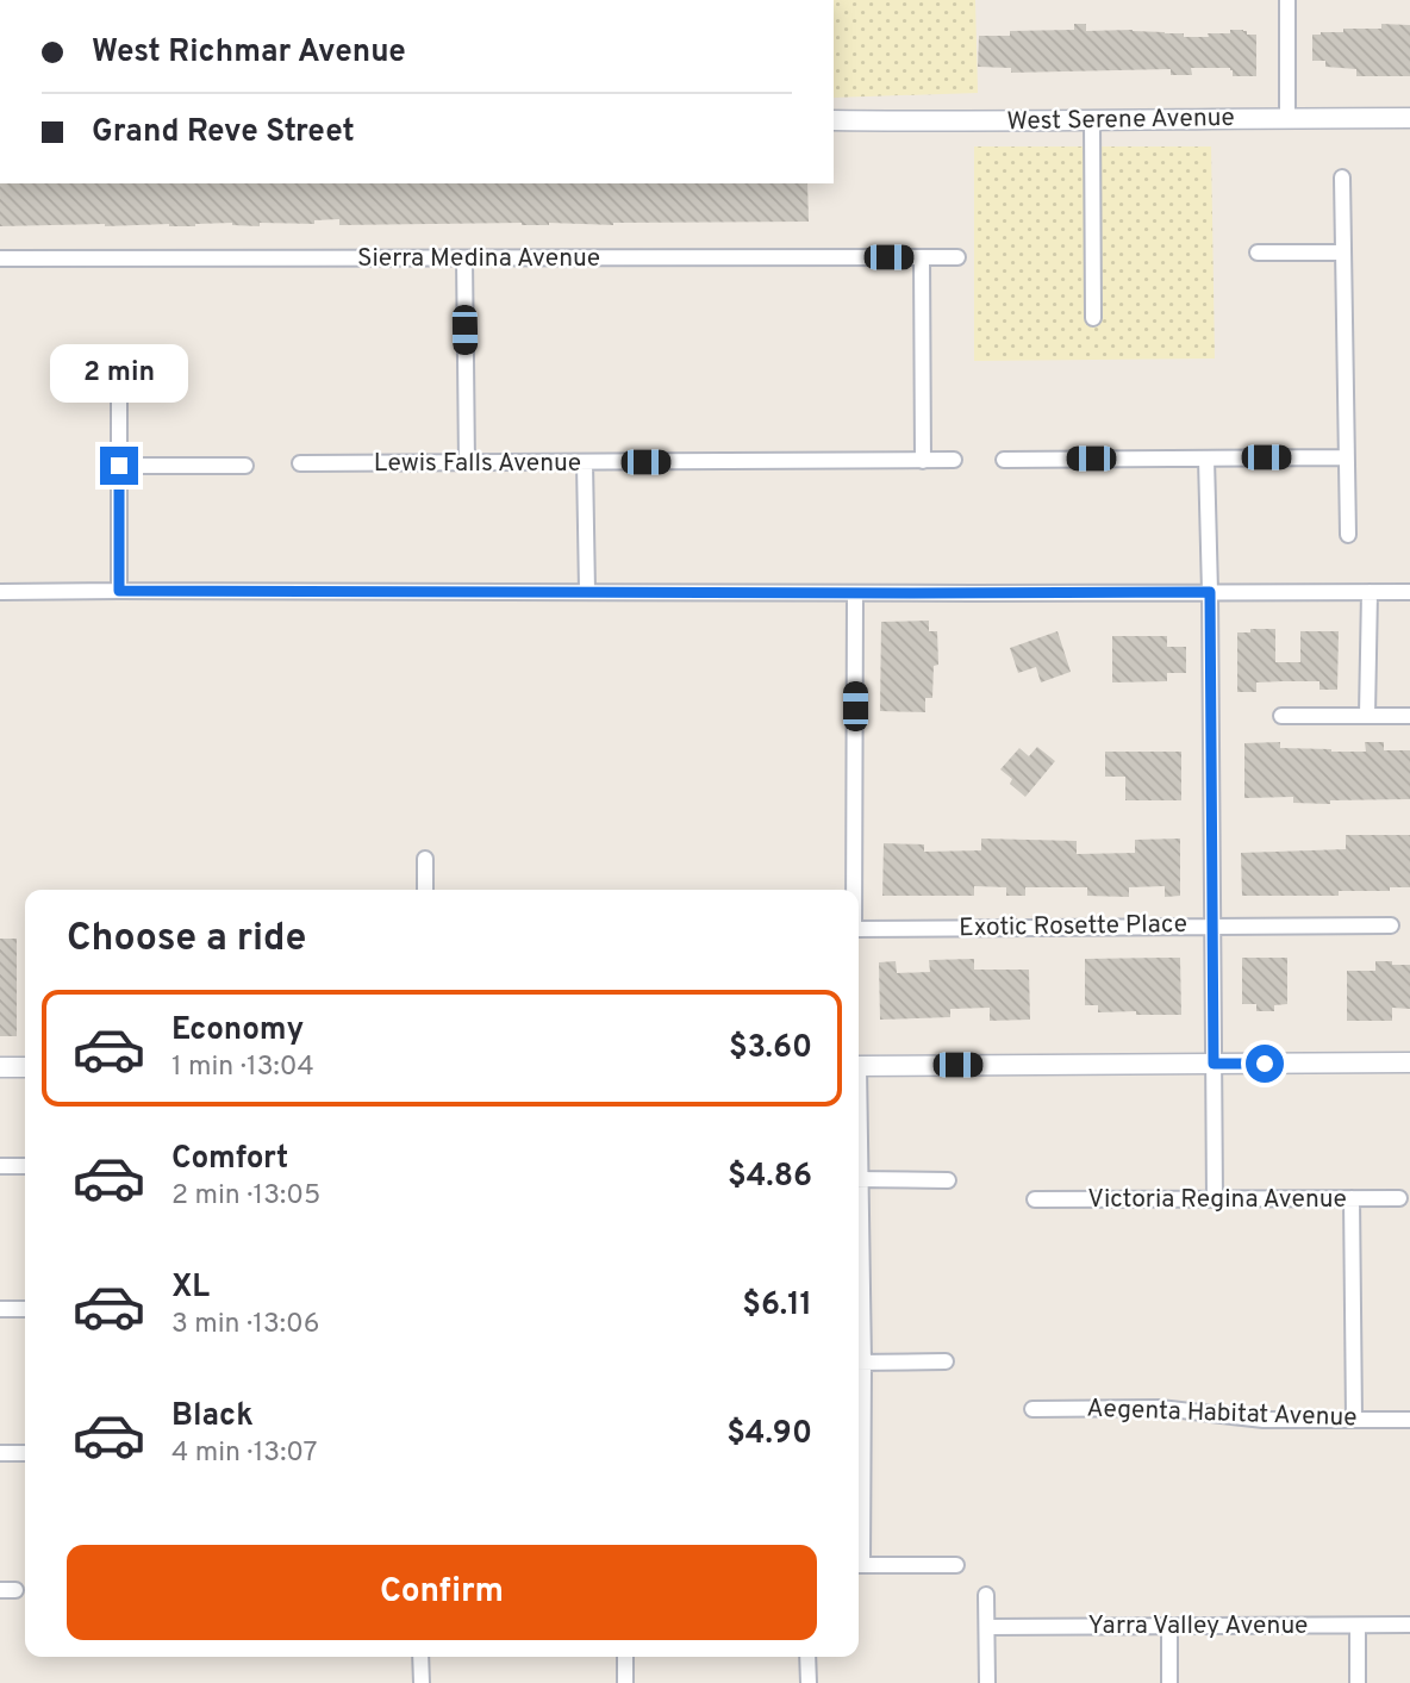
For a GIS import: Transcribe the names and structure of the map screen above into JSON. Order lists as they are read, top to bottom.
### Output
{
  "streets": {
    "street": [
      "West Serene Avenue",
      "Sierra Medina Avenue",
      "Lewis Falls Avenue",
      "Exotic Rosette Place",
      "Victoria Regina Avenue",
      "Aegenta Habitat Avenue",
      "Yarra Valley Avenue"
    ]
  },
  "page": {
    "banner": ["West Richmar Avenue", "Grand Reve Street"],
    "bubble": "2 min",
    "heading": "Choose a ride",
    "list": [
      {
        "name": "Economy",
        "note": "1 min · 13:04",
        "value": "$3.60"
      },
      {
        "name": "Comfort",
        "note": "2 min · 13:05",
        "value": "$4.86"
      },
      {
        "name": "XL",
        "note": "3 min · 13:06",
        "value": "$6.11"
      },
      {
        "name": "Black",
        "note": "4 min · 13:07",
        "value": "$4.90"
      }
    ],
    "buttons": "Confirm"
  }
}
